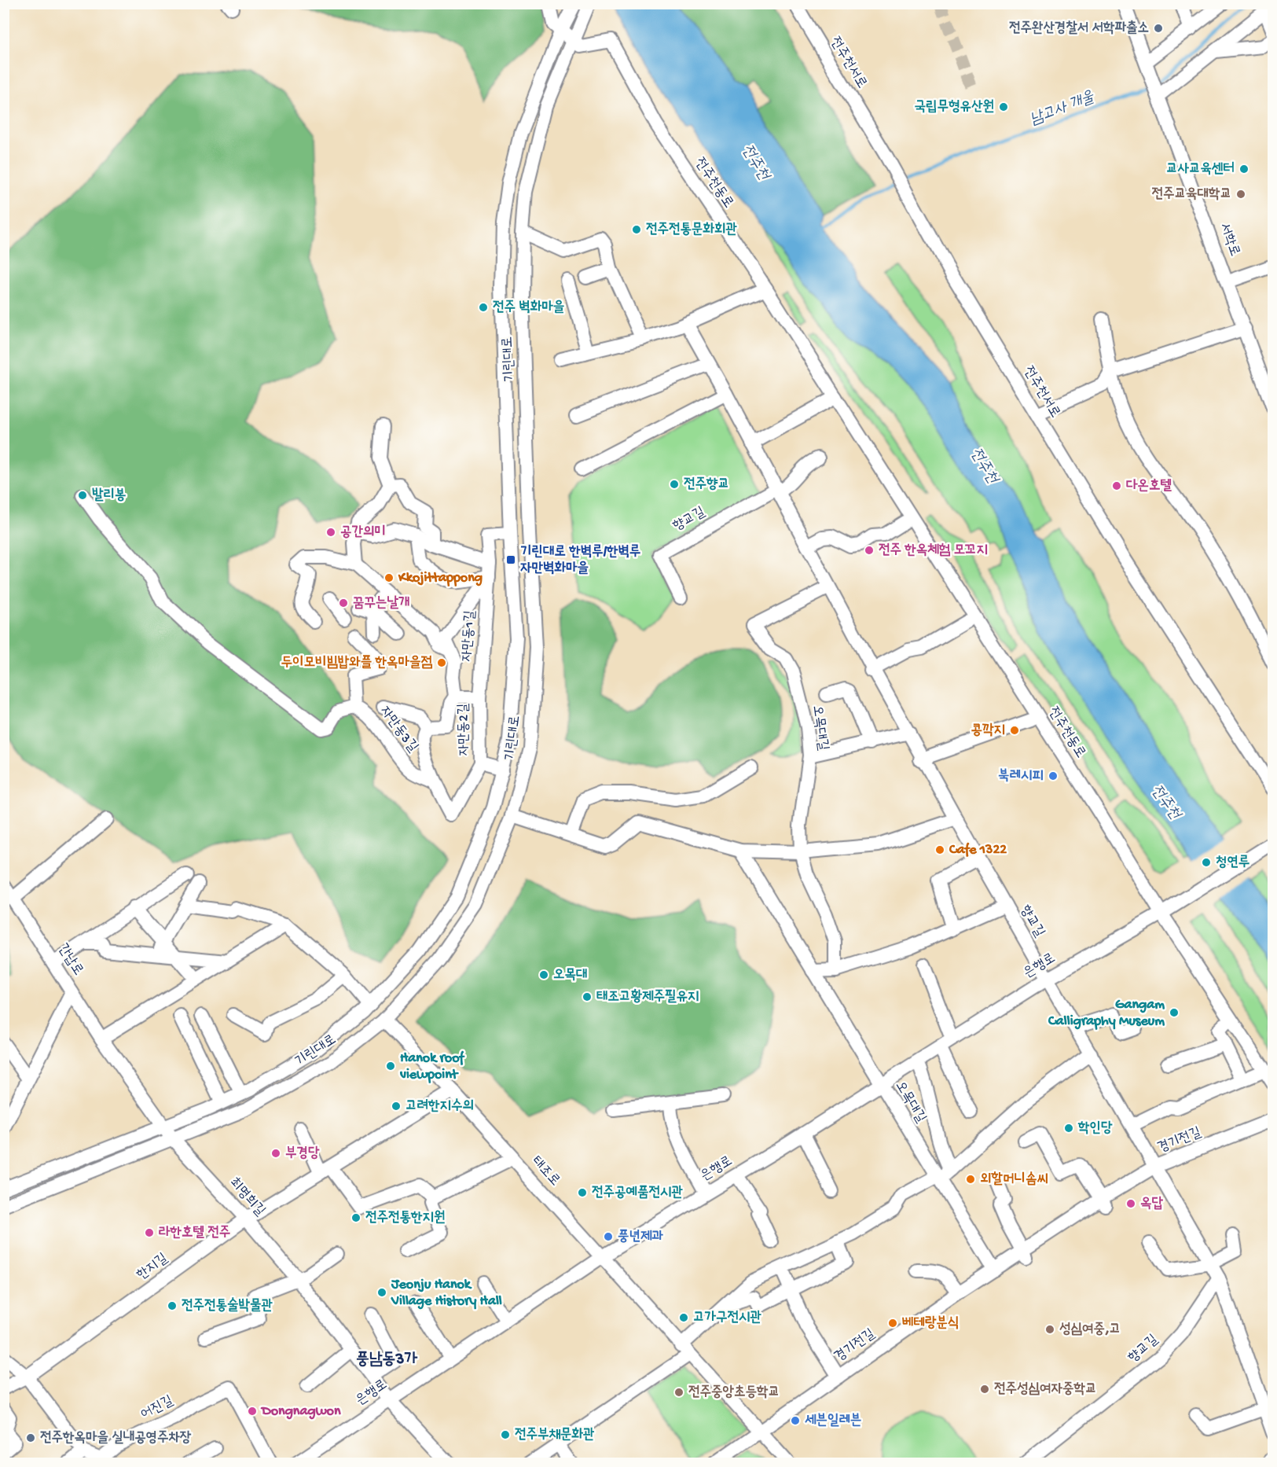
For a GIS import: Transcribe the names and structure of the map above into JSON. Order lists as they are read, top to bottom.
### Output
{
  "streets": {
    "street": [
      "전주천서로",
      "전주천동로",
      "서학로",
      "기린대로",
      "향교길",
      "자만동1길",
      "오목대길",
      "자만동3길",
      "자만동2길",
      "간납로",
      "은행로",
      "경기전길",
      "태조로",
      "최명희길",
      "한지길",
      "어진길"
    ]
  },
  "crossings": [
    ["전주천동로", "기린대로"],
    ["전주천동로", "은행로"],
    ["기린대로", "자만동1길"],
    ["기린대로", "자만동2길"],
    ["기린대로", "간납로"],
    ["기린대로", "태조로"],
    ["기린대로", "최명희길"],
    ["향교길", "오목대길"],
    ["향교길", "은행로"],
    ["향교길", "경기전길"],
    ["자만동1길", "자만동2길"],
    ["오목대길", "은행로"],
    ["오목대길", "경기전길"],
    ["자만동3길", "자만동2길"],
    ["간납로", "최명희길"],
    ["은행로", "태조로"],
    ["은행로", "최명희길"],
    ["경기전길", "태조로"],
    ["태조로", "한지길"],
    ["최명희길", "한지길"],
    ["한지길", "어진길"]
  ],
  "districts": ["풍남동3가"],
  "water": ["남고사 개울", "전주천"],
  "places": {
    "other": [
      "전주완산경찰서 서학파출소",
      "국립무형유산원",
      "교사교육센터",
      "전주교육대학교",
      "전주전통문화회관",
      "전주 벽화마을",
      "전주향교",
      "다온호텔",
      "발리봉",
      "공간의미",
      "전주 한옥체험 모꼬지",
      "Kkojittappong",
      "꿈꾸는날개",
      "두이모비빔밥와플 한옥마을점",
      "콩깍지",
      "북레시피",
      "Cafe 1322",
      "청연루",
      "오목대",
      "태조고황제주필유지",
      "Gangam Calligraphy Museum",
      "Hanok roof viewpoint",
      "고려한지수의",
      "학인당",
      "부경당",
      "외할머니솜씨",
      "전주공예품전시관",
      "옥답",
      "전주전통한지원",
      "라한호텔 전주",
      "풍년제과",
      "Jeonju Hanok Village History Hall",
      "전주전통술박물관",
      "고가구전시관",
      "베테랑분식",
      "성심여중,고",
      "전주성심여자중학교",
      "전주중앙초등학교",
      "Dongnagwon",
      "세븐일레븐",
      "전주부채문화관",
      "전주한옥마을 실내공영주차장"
    ],
    "transit": ["기린대로 한벽루/한벽루 자만벽화마을"]
  }
}
